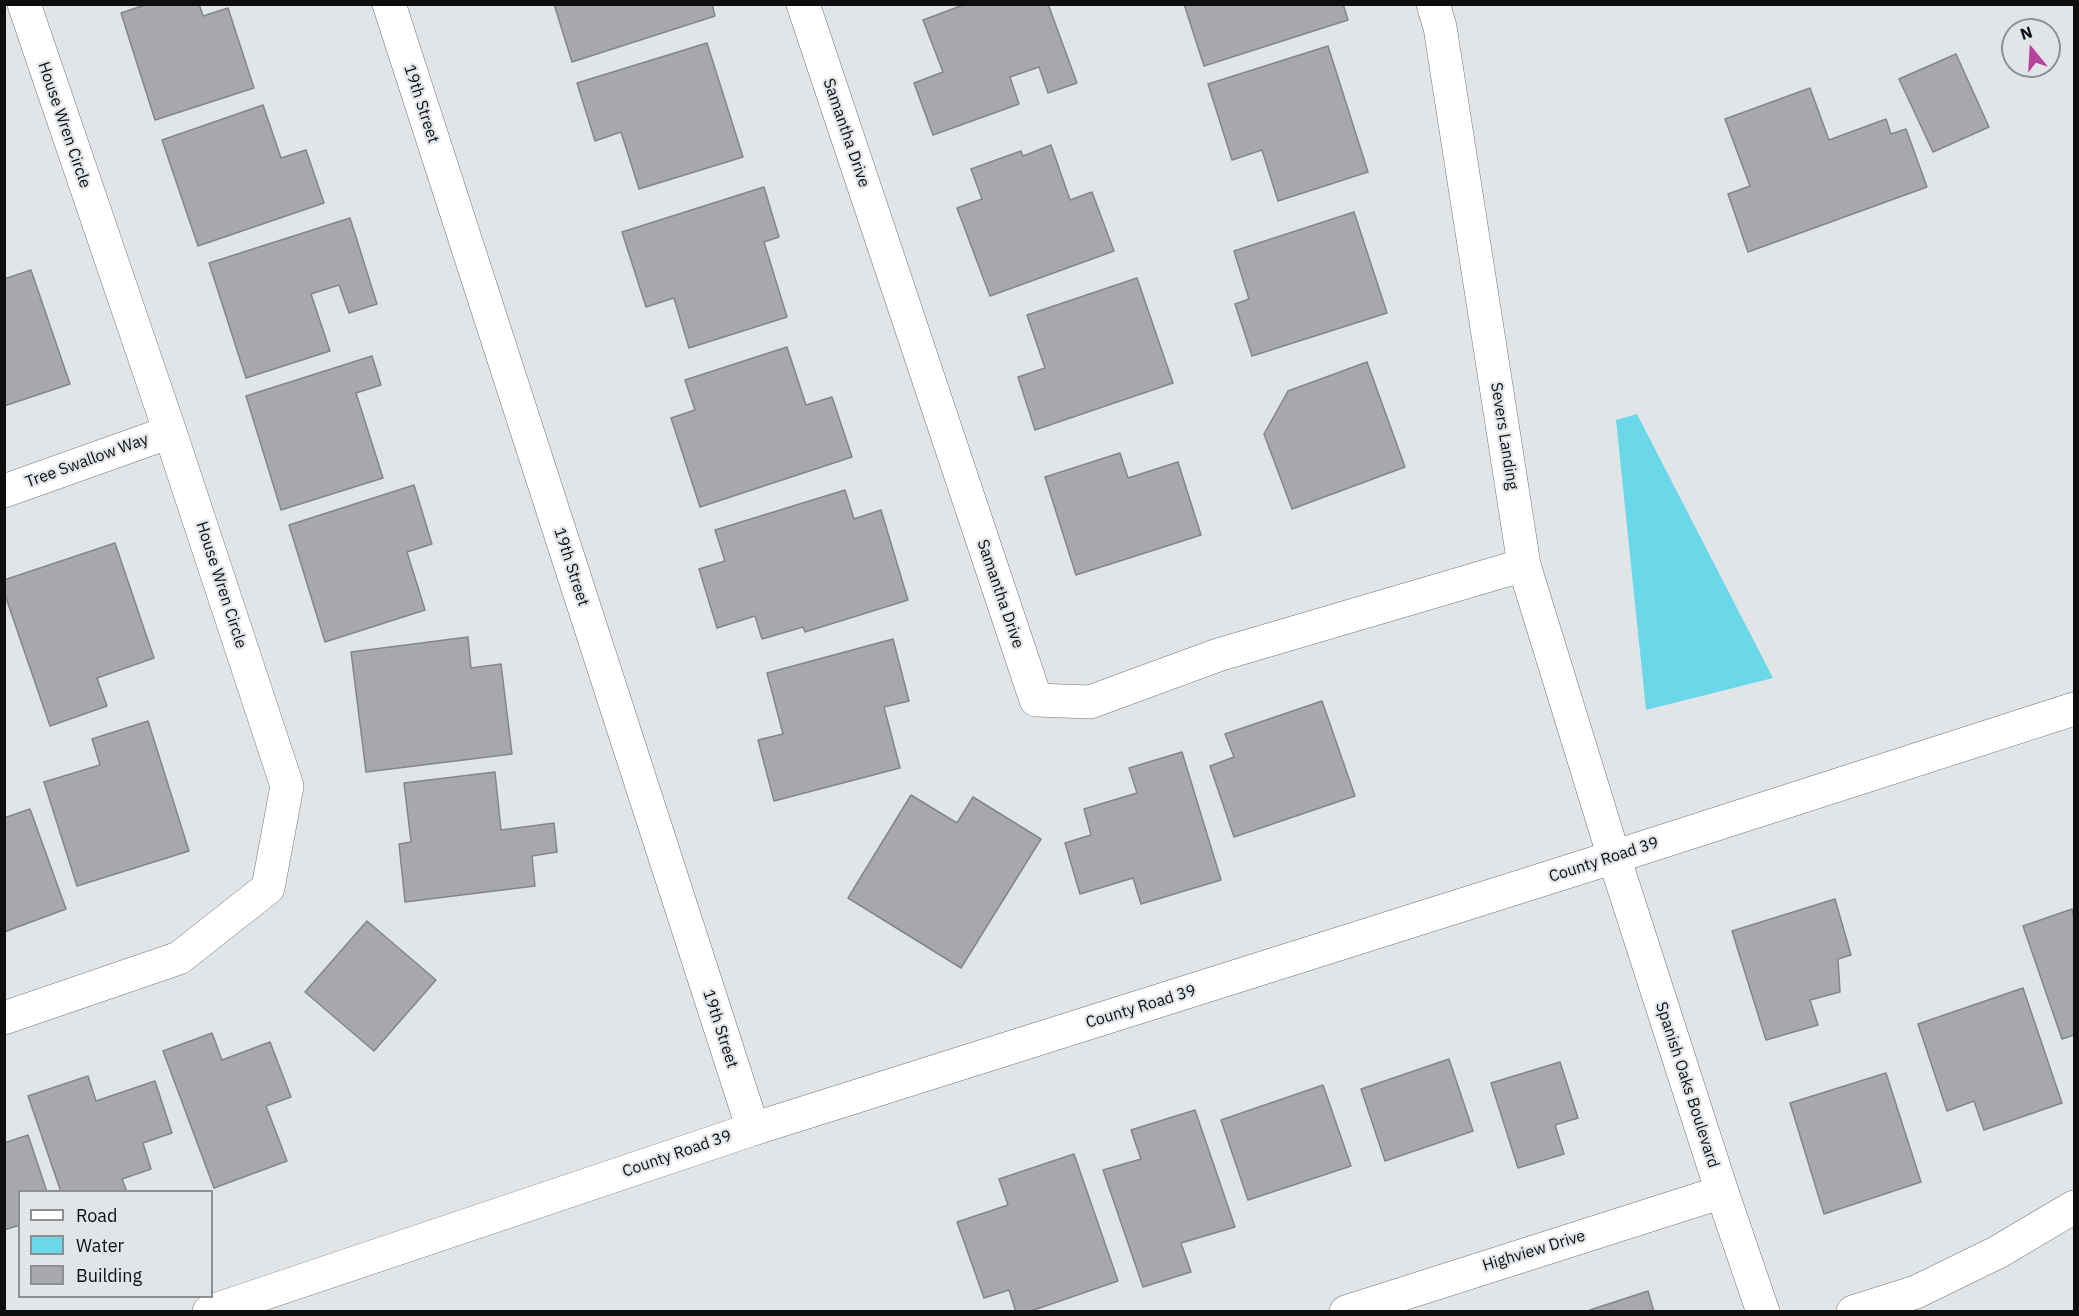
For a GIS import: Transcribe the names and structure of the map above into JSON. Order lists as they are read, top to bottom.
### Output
{
  "streets": {
    "street": [
      "19th Street",
      "House Wren Circle",
      "Samantha Drive",
      "Severs Landing",
      "Tree Swallow Way",
      "County Road 39",
      "Spanish Oaks Boulevard",
      "Highview Drive"
    ]
  },
  "crossings": [
    ["19th Street", "County Road 39"],
    ["House Wren Circle", "Tree Swallow Way"],
    ["Samantha Drive", "Severs Landing"],
    ["Severs Landing", "County Road 39"],
    ["Severs Landing", "Spanish Oaks Boulevard"],
    ["County Road 39", "Spanish Oaks Boulevard"],
    ["Spanish Oaks Boulevard", "Highview Drive"]
  ],
  "legend": ["Road", "Water", "Building"],
  "north": "top"
}
